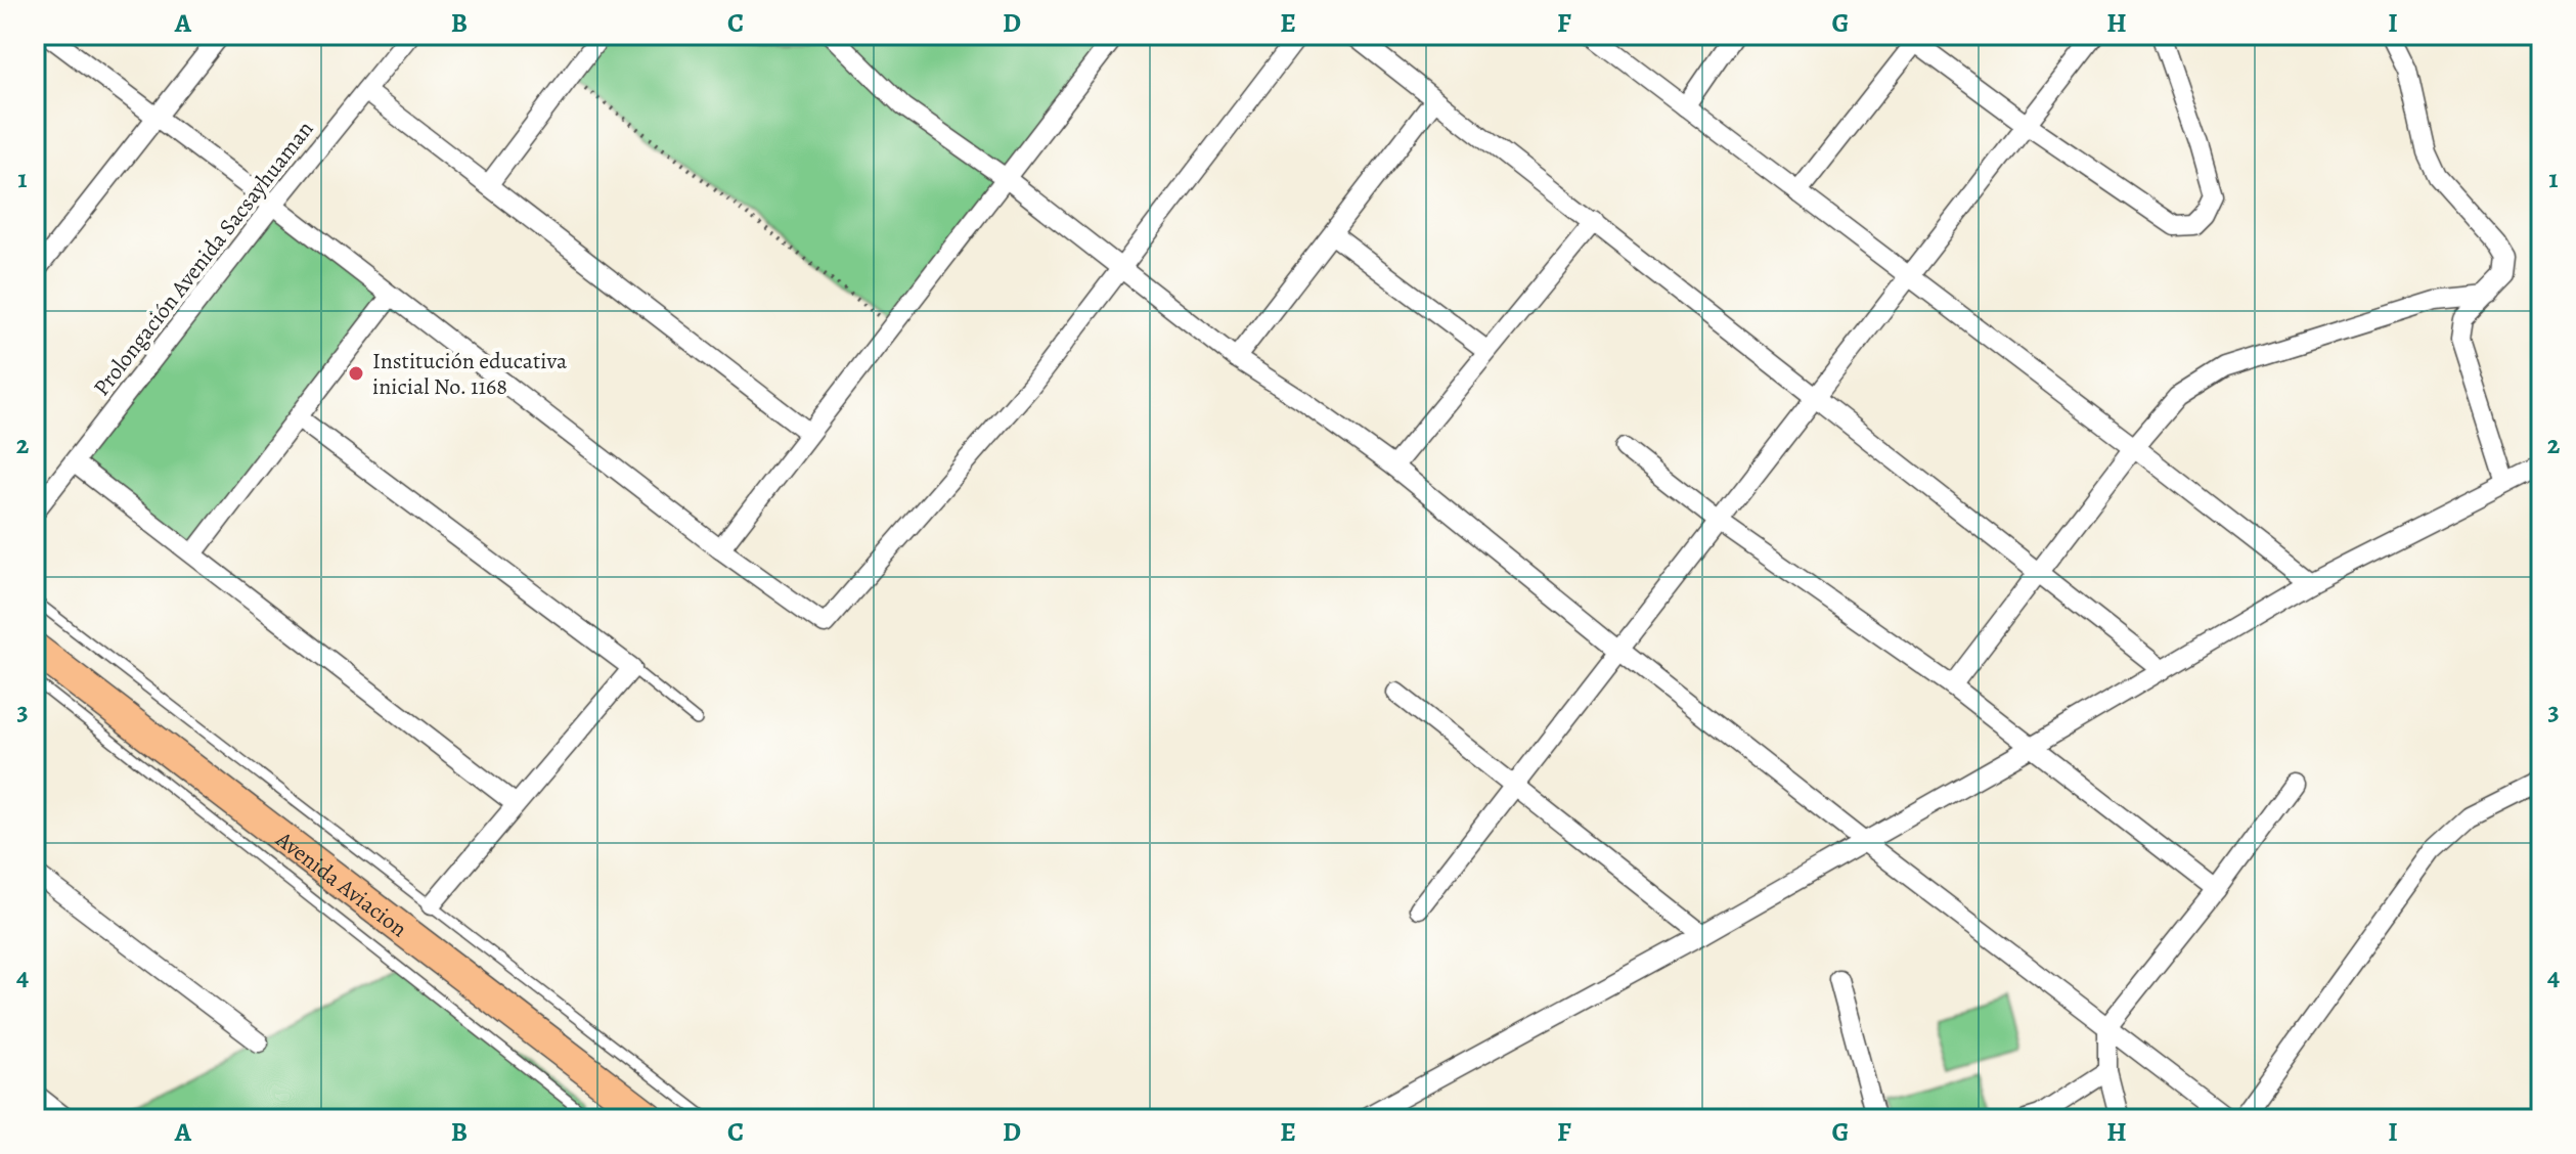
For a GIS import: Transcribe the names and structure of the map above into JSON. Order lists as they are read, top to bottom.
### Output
{
  "streets": {
    "main road": ["Avenida Aviacion"],
    "street": ["Prolongación Avenida Sacsayhuaman"]
  },
  "places": ["Institución educativa inicial No. 1168"],
  "grid": {
    "columns": [
      "A",
      "B",
      "C",
      "D",
      "E",
      "F",
      "G",
      "H",
      "I"
    ],
    "rows": [
      "1",
      "2",
      "3",
      "4"
    ]
  }
}
